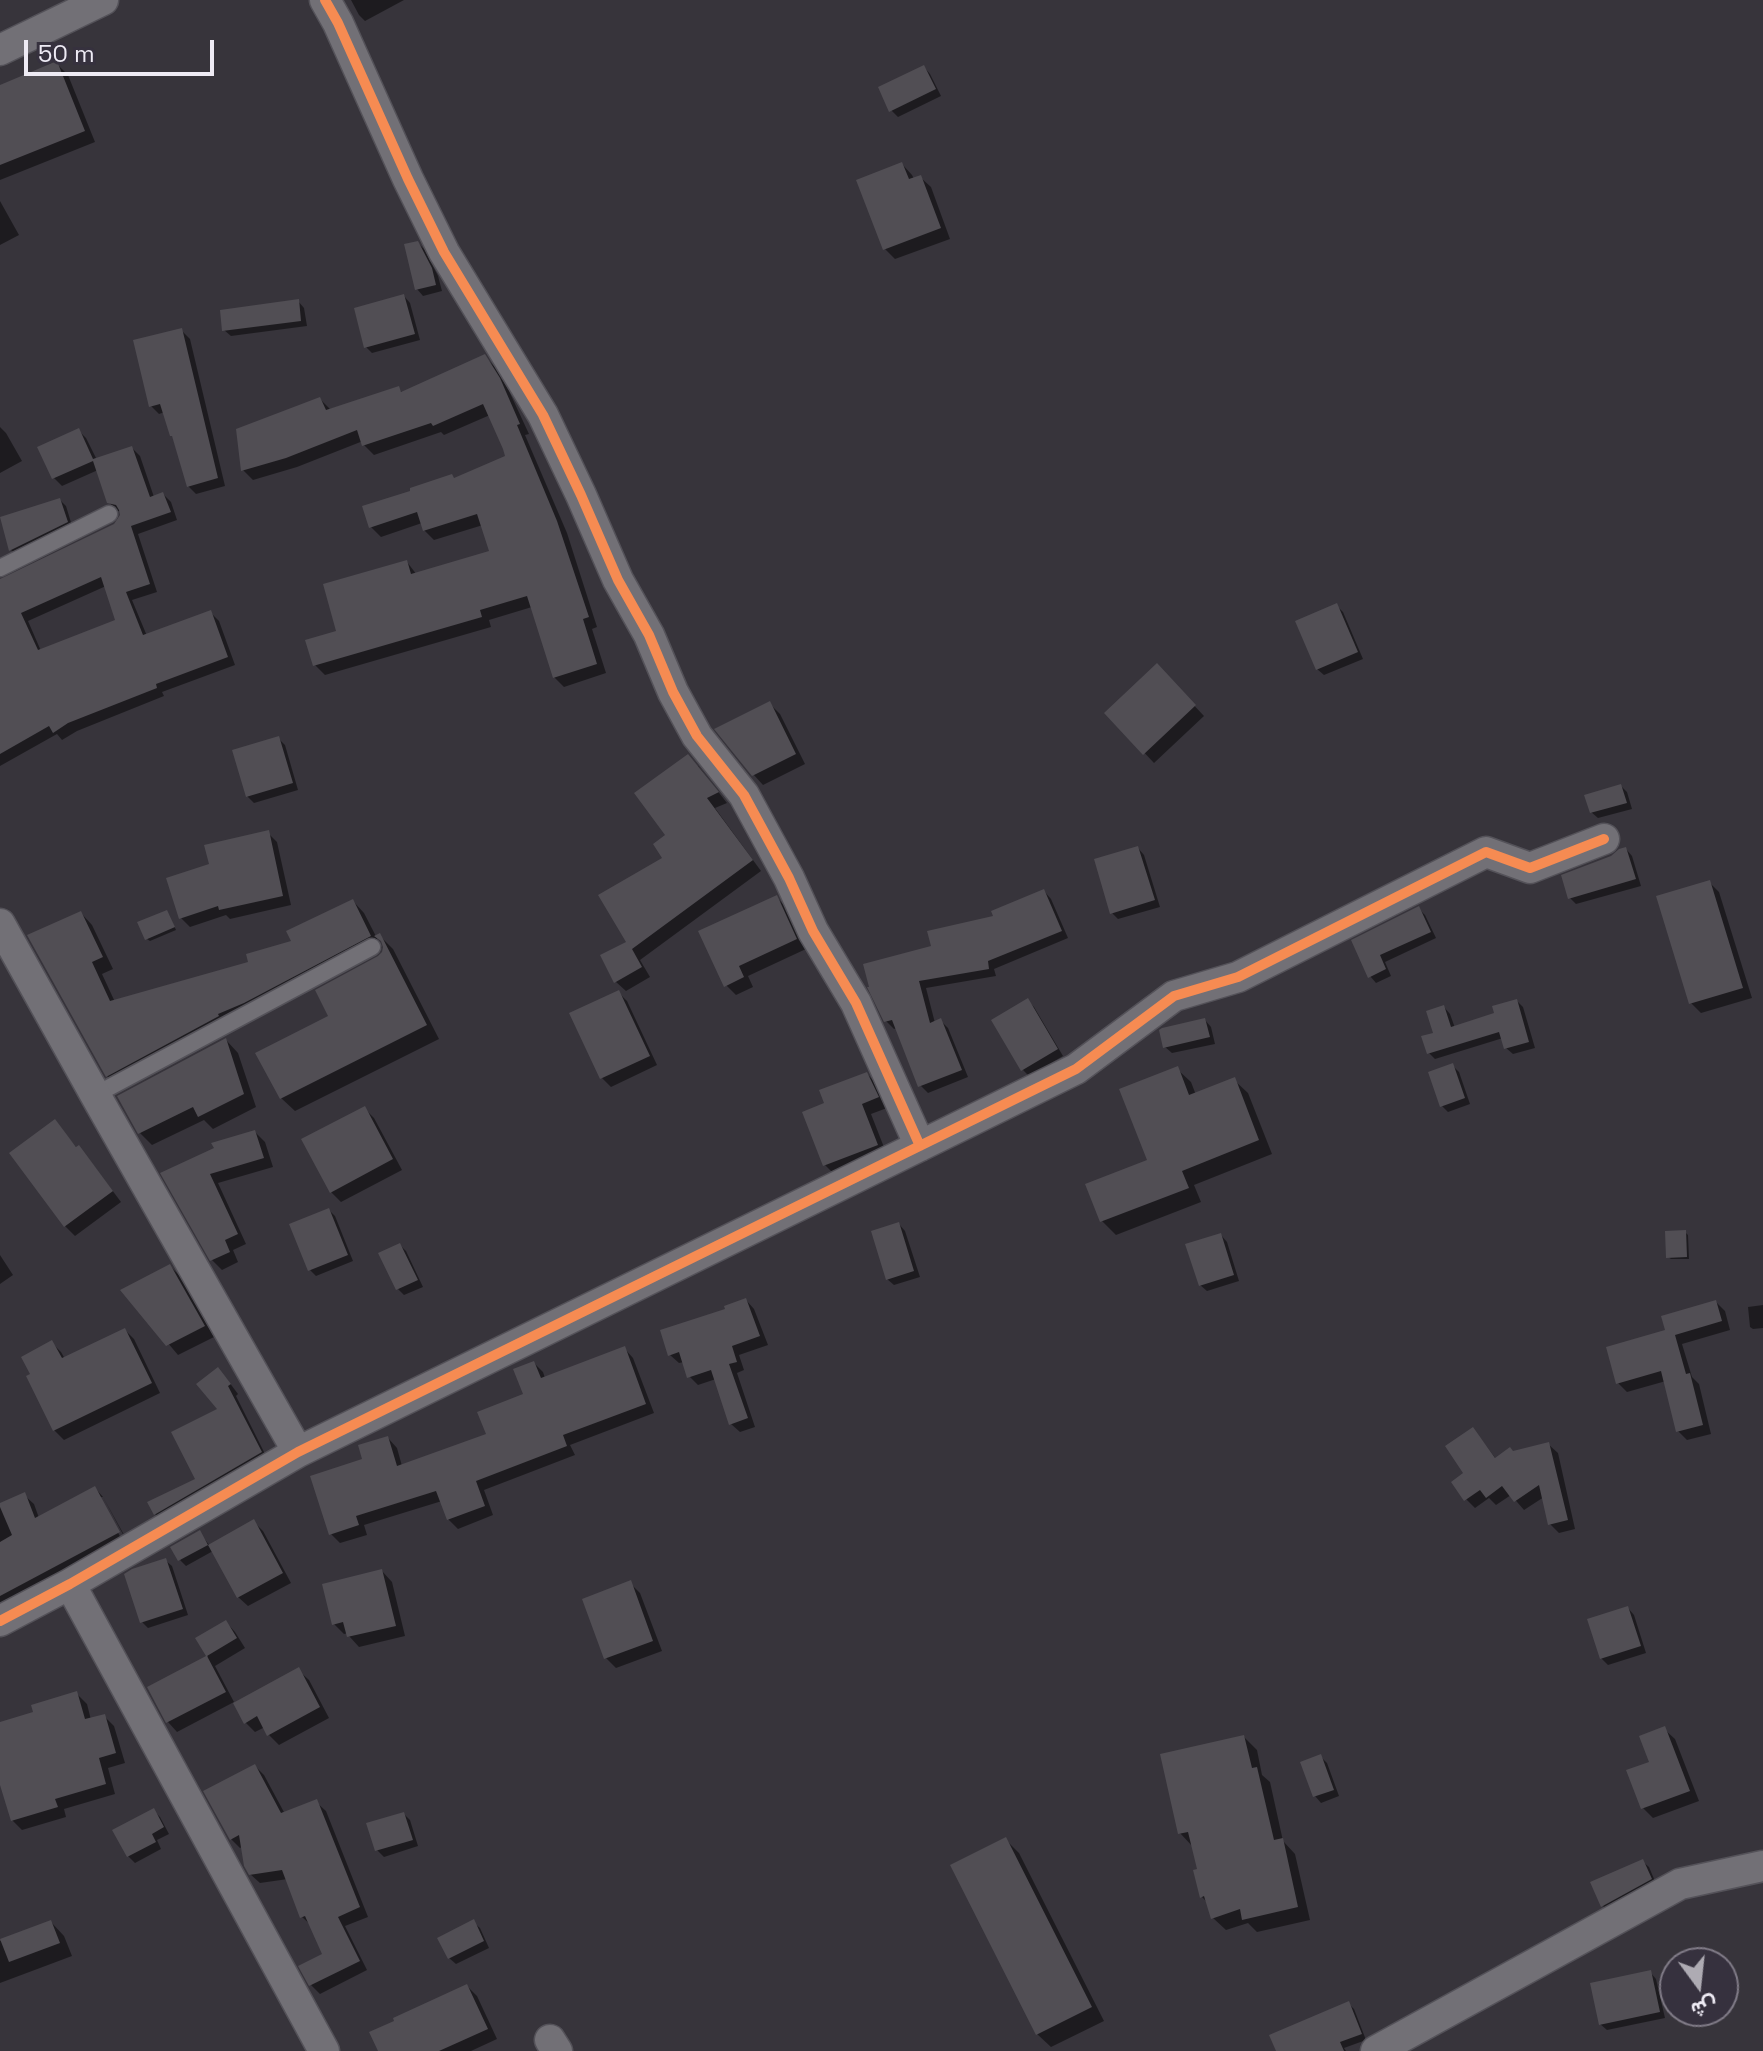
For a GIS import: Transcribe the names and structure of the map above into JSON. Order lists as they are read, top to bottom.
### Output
{
  "scale_bar": "50 m",
  "north": "bottom"
}
